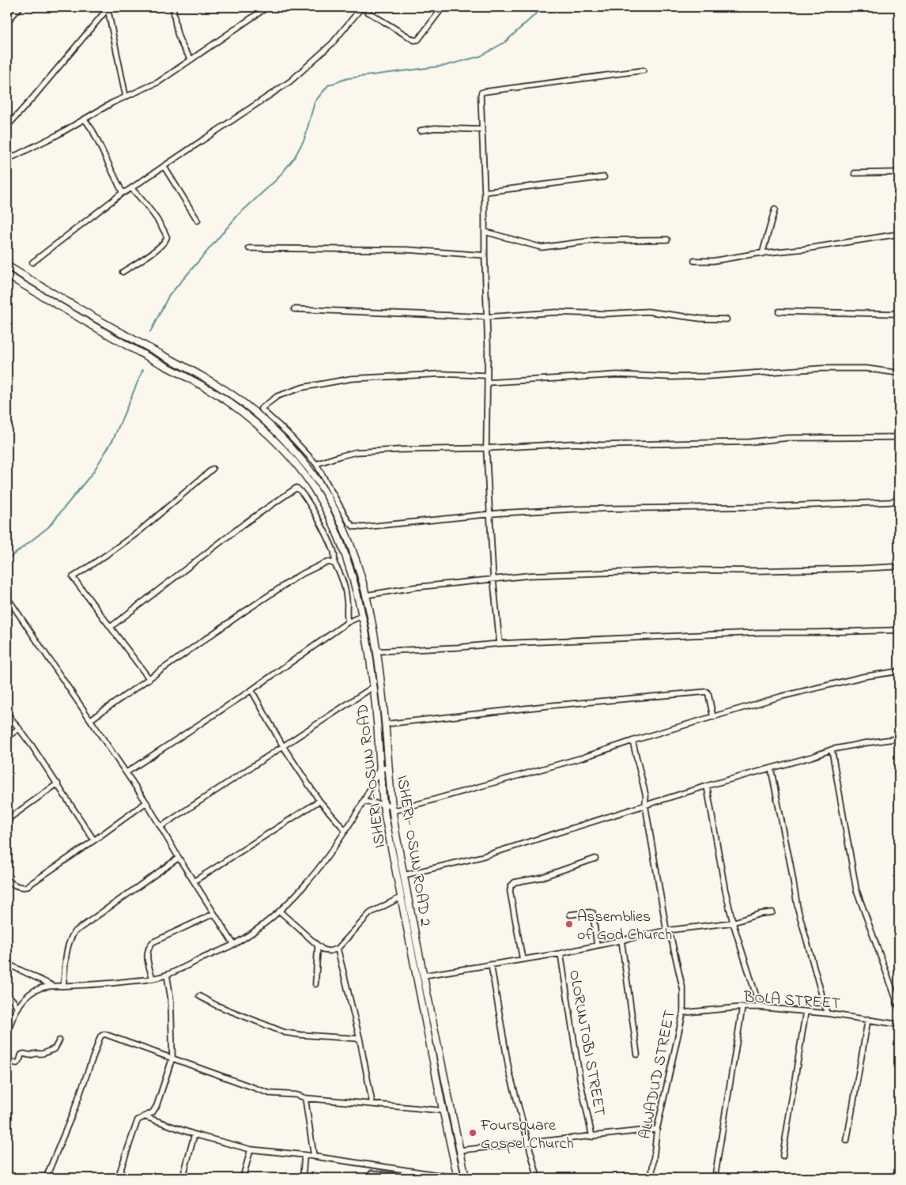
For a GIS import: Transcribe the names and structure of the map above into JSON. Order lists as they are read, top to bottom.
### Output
{
  "streets": {
    "main road": ["ISHERI - OSUN ROAD", "ISHERI- OSUN ROAD 2"],
    "street": ["BOLA STREET", "OLORUNTOBI STREET", "ALWADUD STREET"]
  },
  "crossings": [
    ["BOLA STREET", "ALWADUD STREET"]
  ],
  "places": ["Assemblies of God Church", "Foursquare Gospel Church"]
}
